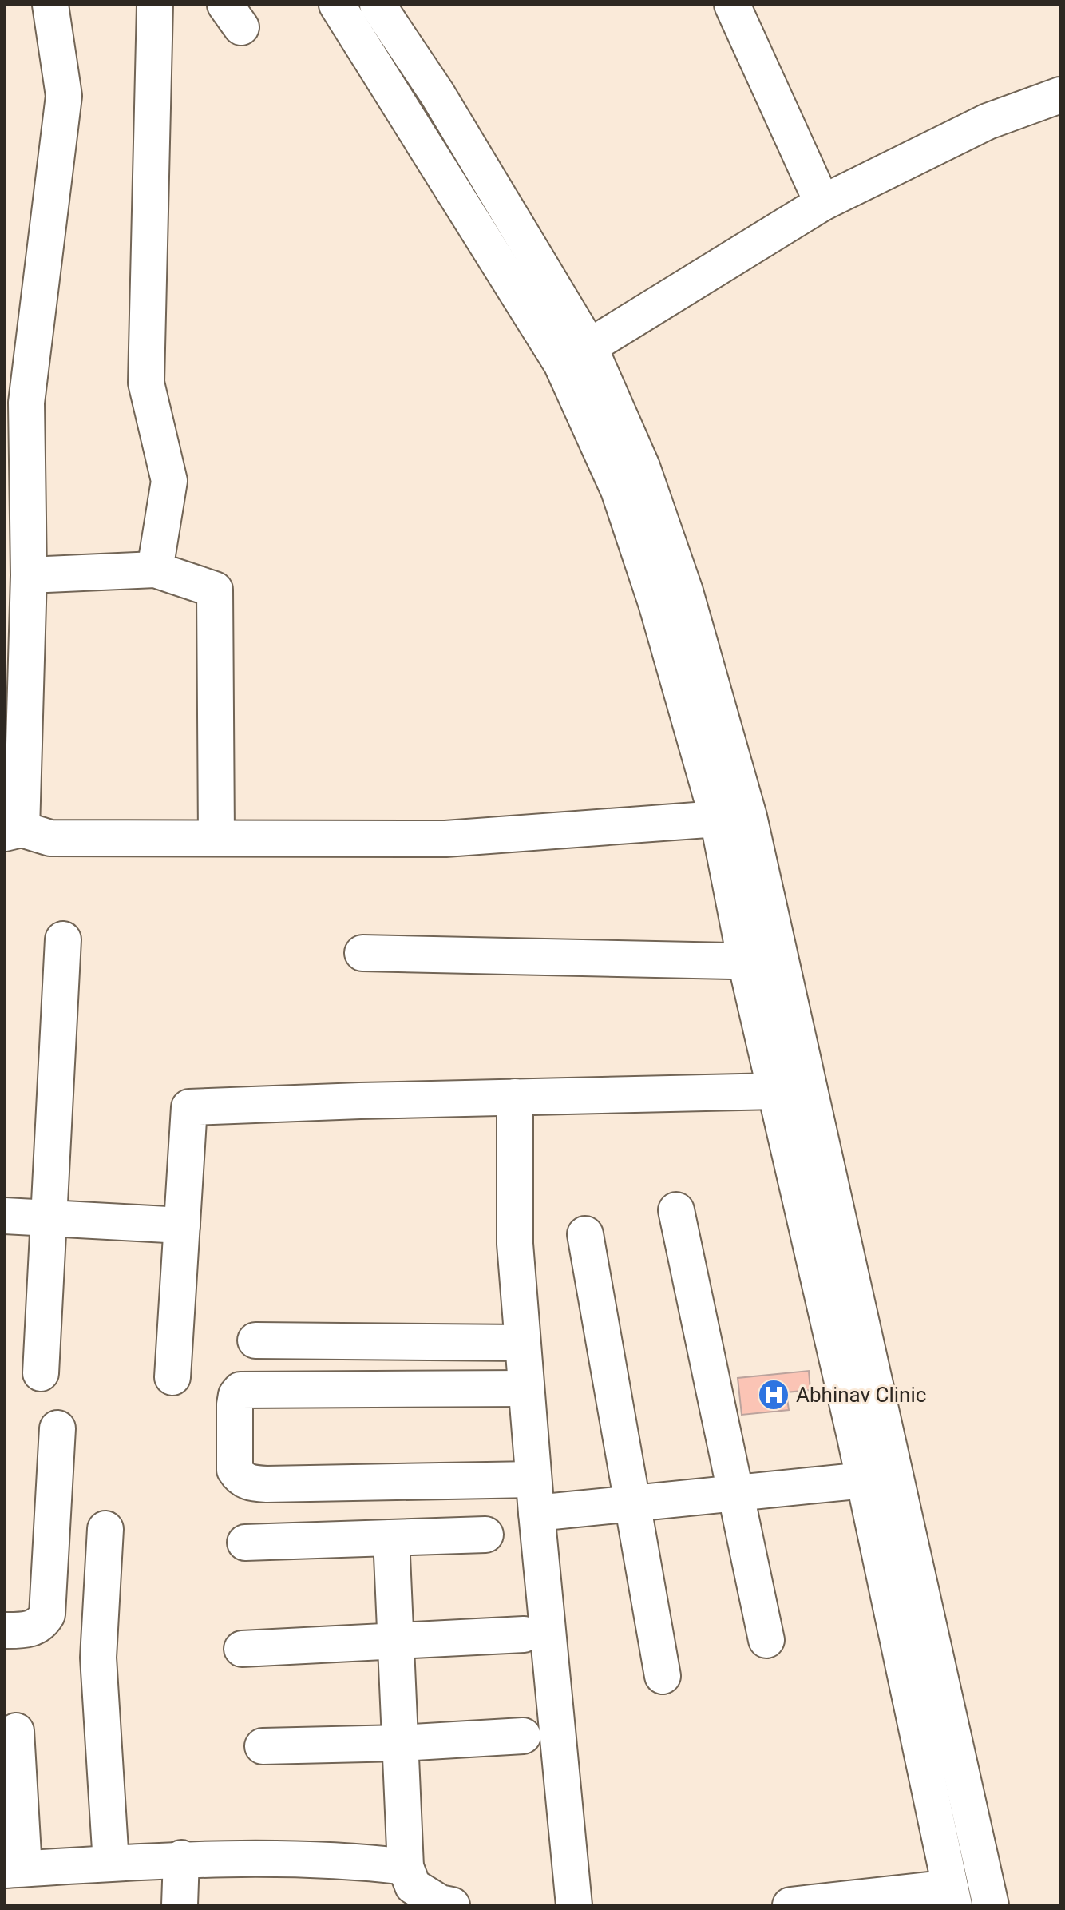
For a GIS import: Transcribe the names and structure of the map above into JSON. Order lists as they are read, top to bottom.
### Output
{
  "places": {
    "hospital": ["Abhinav Clinic"]
  }
}
